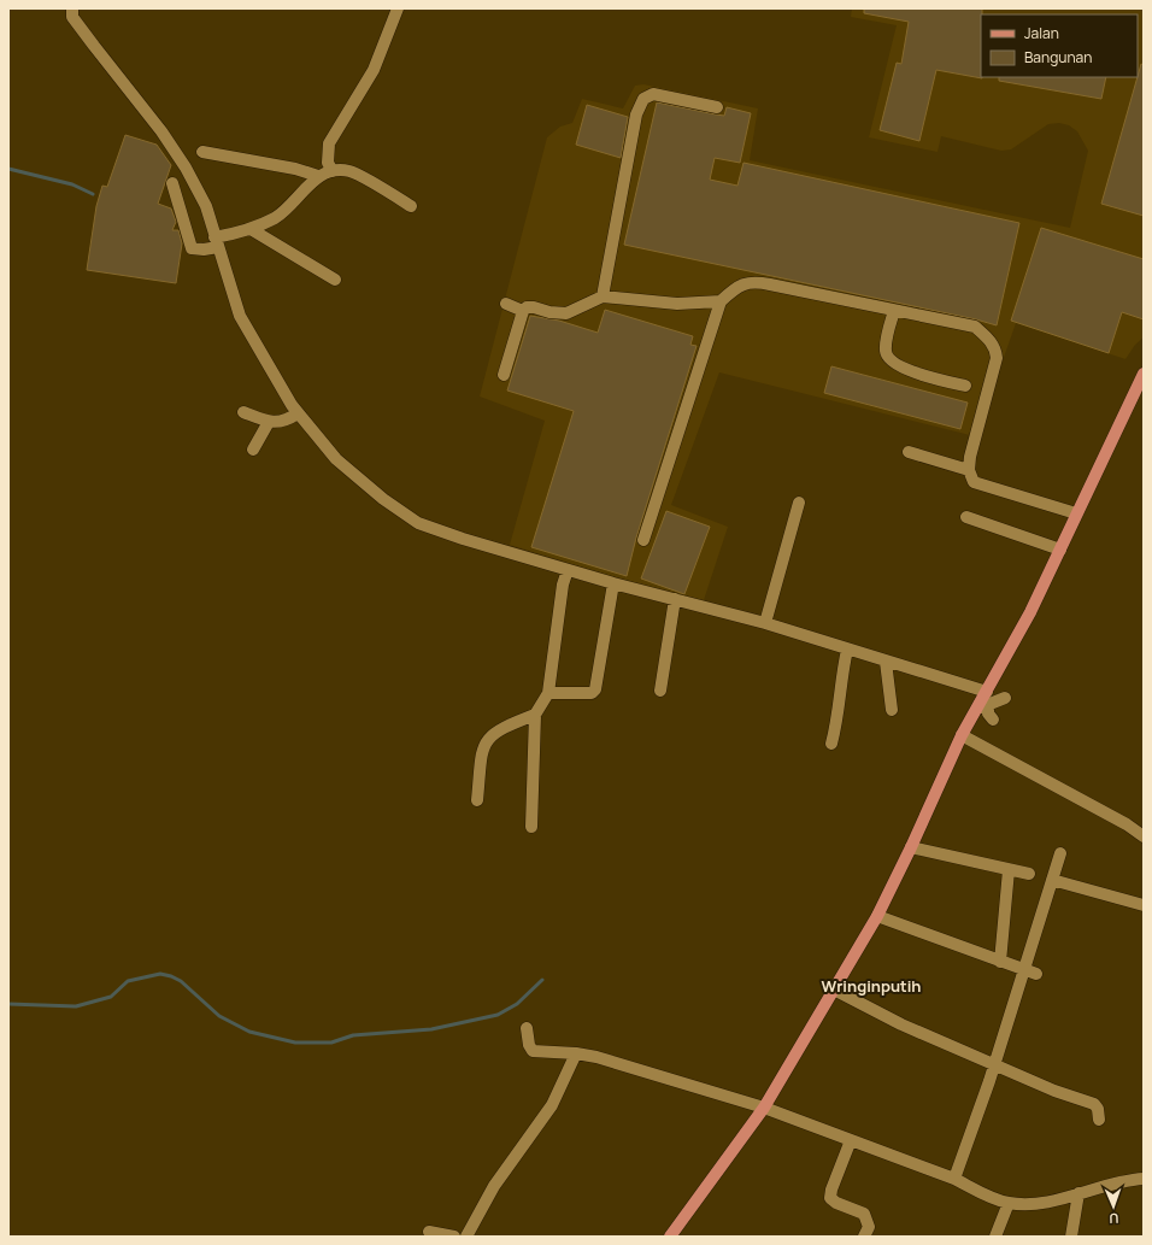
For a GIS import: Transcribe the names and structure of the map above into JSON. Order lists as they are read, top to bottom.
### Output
{
  "districts": ["Wringinputih"],
  "legend": ["Jalan", "Bangunan"],
  "north": "bottom"
}
